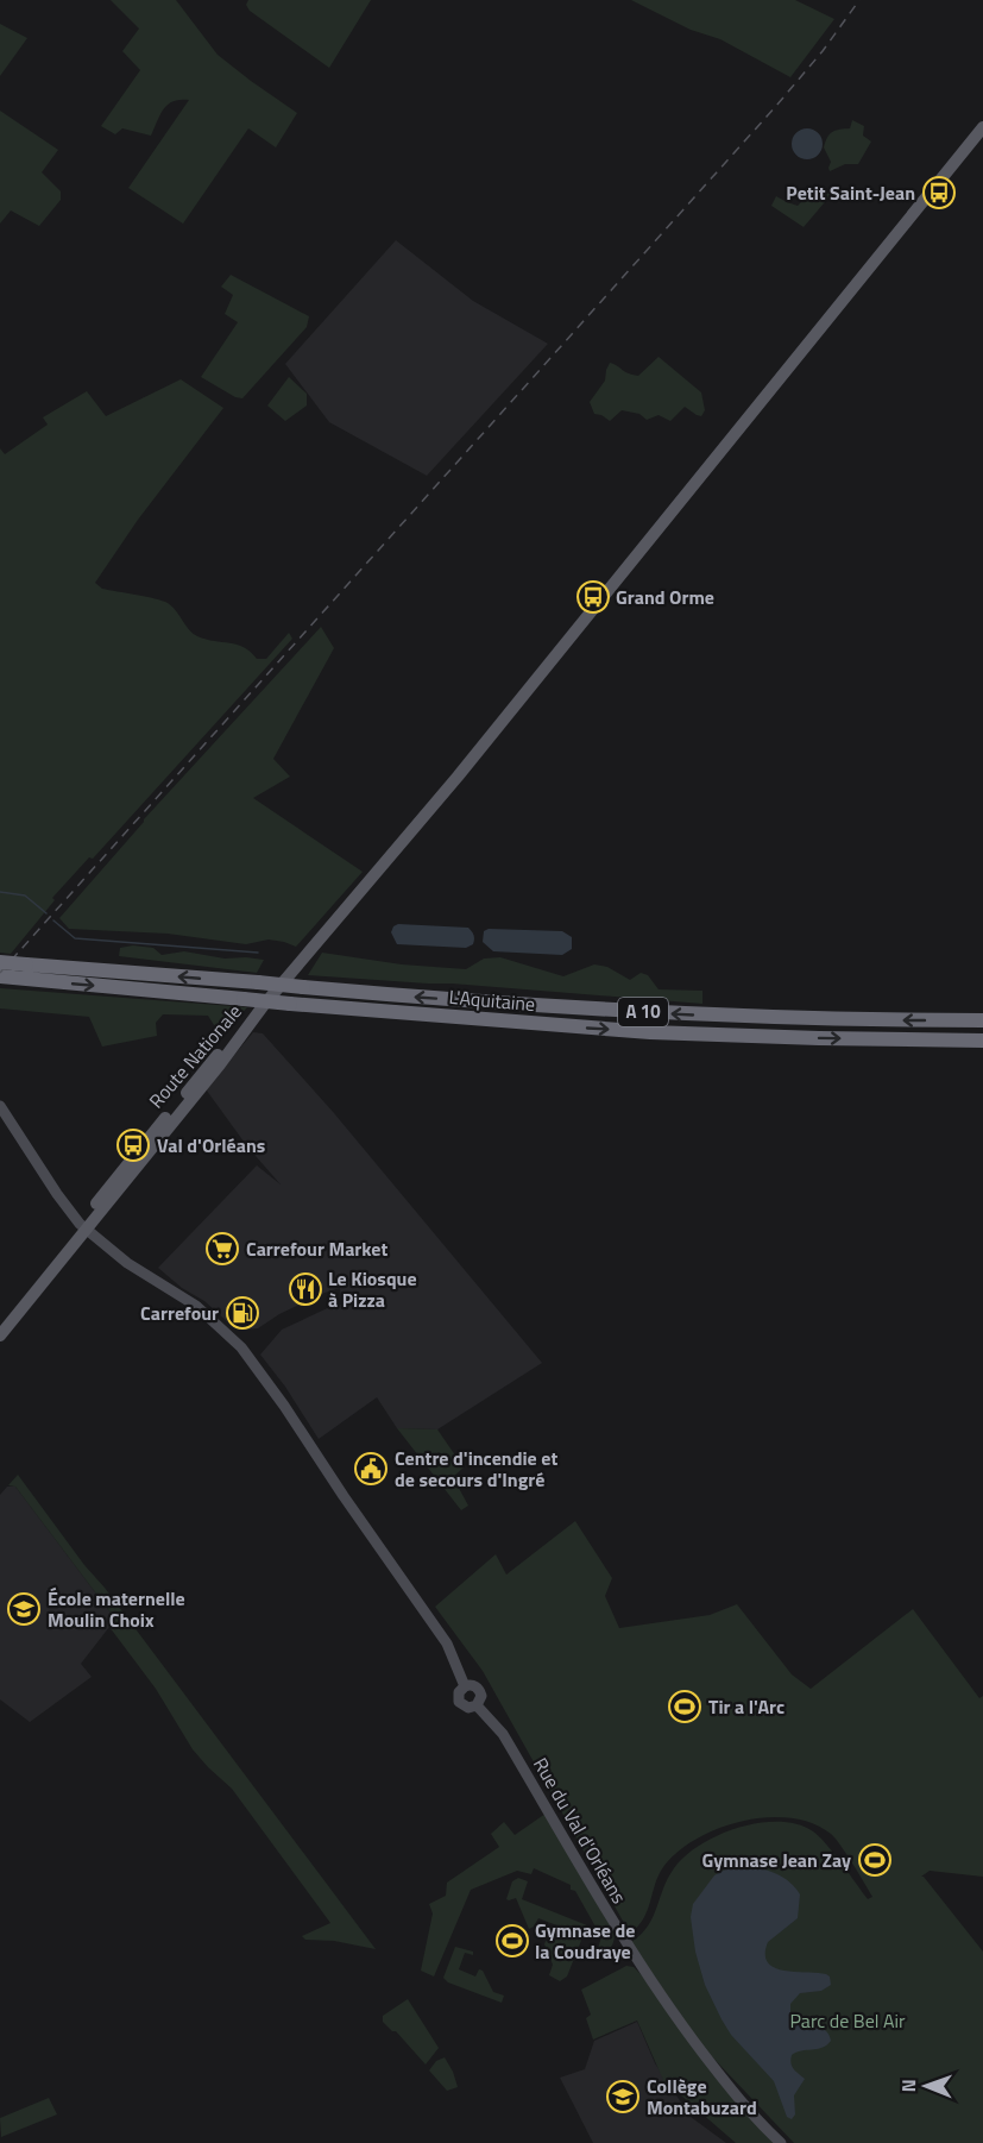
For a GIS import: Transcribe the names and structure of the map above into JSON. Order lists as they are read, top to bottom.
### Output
{
  "streets": {
    "highway": ["L'Aquitaine", "A 10"],
    "main road": ["Route Nationale"],
    "street": ["Rue du Val d'Orléans"]
  },
  "crossings": [
    ["Route Nationale", "Rue du Val d'Orléans"]
  ],
  "parks": ["Parc de Bel Air"],
  "places": {
    "bus stop": ["Petit Saint-Jean", "Grand Orme", "Val d'Orléans"],
    "supermarket": ["Carrefour Market"],
    "restaurant": ["Le Kiosque à Pizza"],
    "fuel station": ["Carrefour"],
    "public building": ["Centre d'incendie et de secours d'Ingré"],
    "school or university": ["École maternelle Moulin Choix", "Collège Montabuzard"],
    "sports": ["Tir a l'Arc", "Gymnase Jean Zay", "Gymnase de la Coudraye"]
  },
  "north": "left"
}
